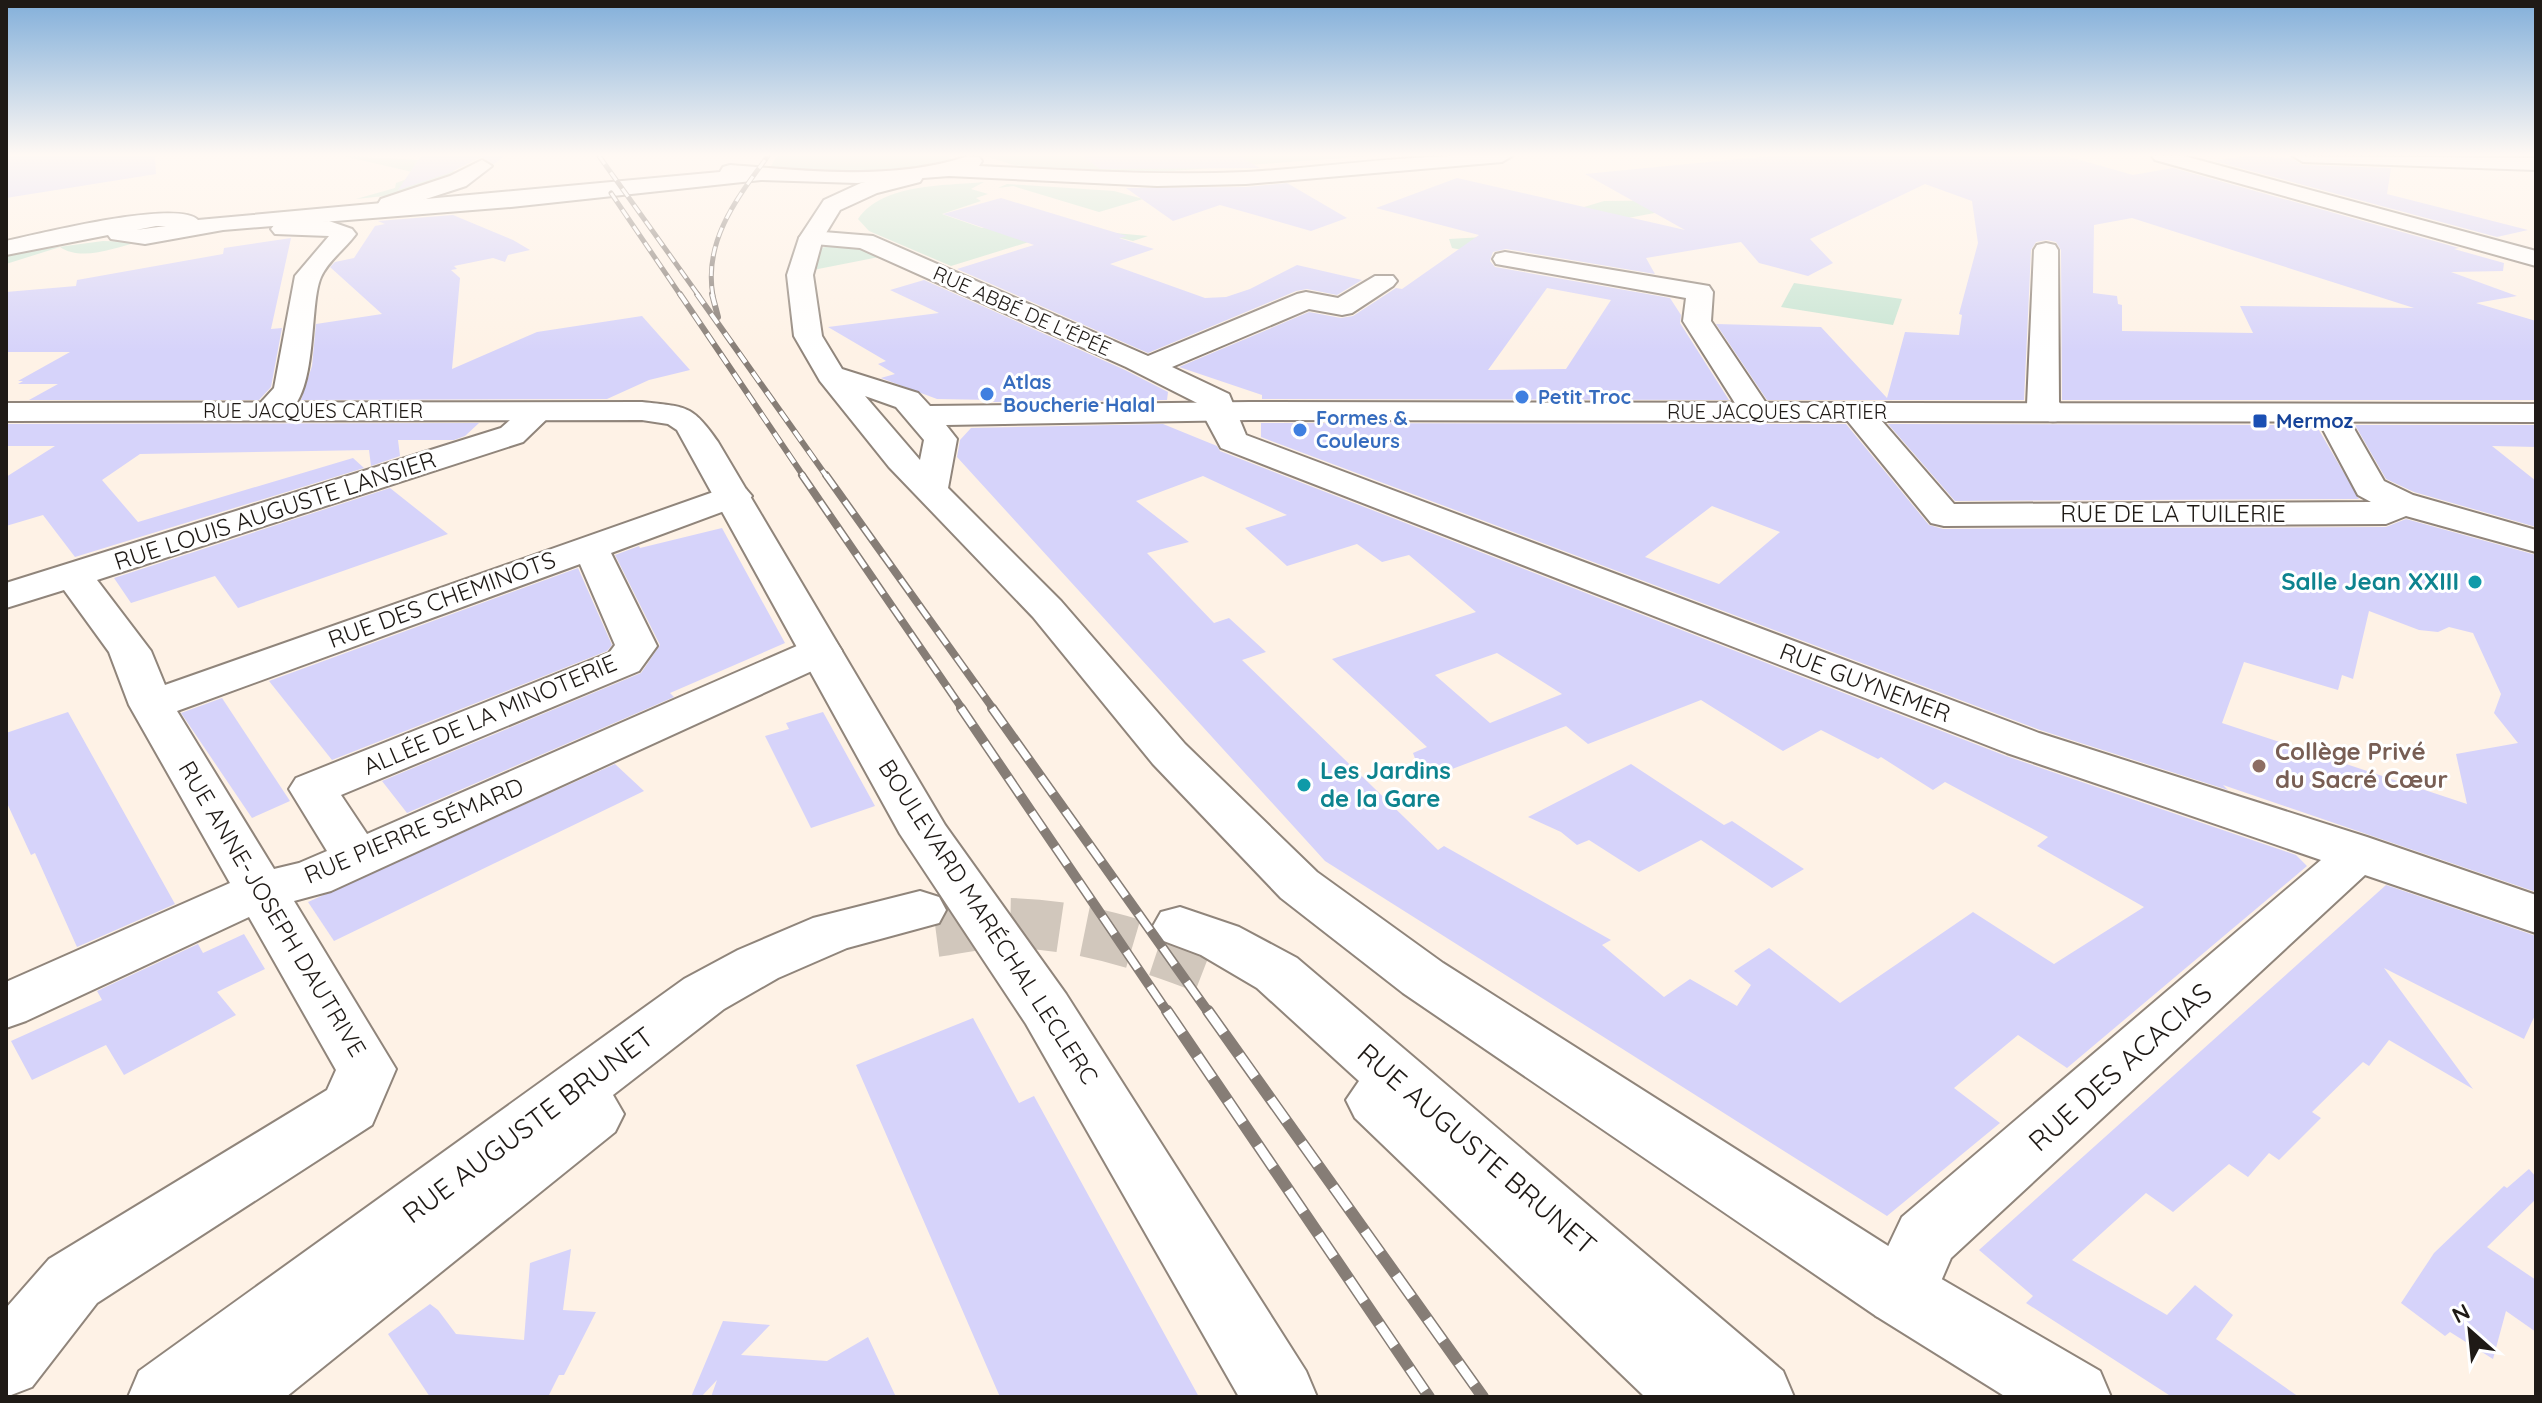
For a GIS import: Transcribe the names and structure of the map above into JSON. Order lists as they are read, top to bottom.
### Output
{
  "streets": {
    "street": [
      "RUE ABBÉ DE L'ÉPÉE",
      "RUE JACQUES CARTIER",
      "RUE LOUIS AUGUSTE LANSIER",
      "RUE DE LA TUILERIE",
      "RUE DES CHEMINOTS",
      "RUE GUYNEMER",
      "ALLÉE DE LA MINOTERIE",
      "RUE PIERRE SÉMARD",
      "RUE ANNE-JOSEPH DAUTRIVE",
      "BOULEVARD MARÉCHAL LECLERC",
      "RUE DES ACACIAS",
      "RUE AUGUSTE BRUNET"
    ]
  },
  "crossings": [
    ["RUE ABBÉ DE L'ÉPÉE", "RUE JACQUES CARTIER"],
    ["RUE ABBÉ DE L'ÉPÉE", "RUE GUYNEMER"],
    ["RUE JACQUES CARTIER", "RUE LOUIS AUGUSTE LANSIER"],
    ["RUE JACQUES CARTIER", "RUE DE LA TUILERIE"],
    ["RUE JACQUES CARTIER", "RUE GUYNEMER"],
    ["RUE JACQUES CARTIER", "BOULEVARD MARÉCHAL LECLERC"],
    ["RUE LOUIS AUGUSTE LANSIER", "RUE ANNE-JOSEPH DAUTRIVE"],
    ["RUE DES CHEMINOTS", "ALLÉE DE LA MINOTERIE"],
    ["RUE DES CHEMINOTS", "RUE ANNE-JOSEPH DAUTRIVE"],
    ["RUE DES CHEMINOTS", "BOULEVARD MARÉCHAL LECLERC"],
    ["RUE GUYNEMER", "RUE DES ACACIAS"],
    ["ALLÉE DE LA MINOTERIE", "RUE PIERRE SÉMARD"],
    ["RUE PIERRE SÉMARD", "RUE ANNE-JOSEPH DAUTRIVE"],
    ["RUE PIERRE SÉMARD", "BOULEVARD MARÉCHAL LECLERC"]
  ],
  "places": {
    "other": [
      "Atlas Boucherie Halal",
      "Petit Troc",
      "Formes & Couleurs",
      "Salle Jean XXIII",
      "Collège Privé du Sacré Cœur",
      "Les Jardins de la Gare"
    ],
    "transit": ["Mermoz"]
  },
  "north": "top left"
}
